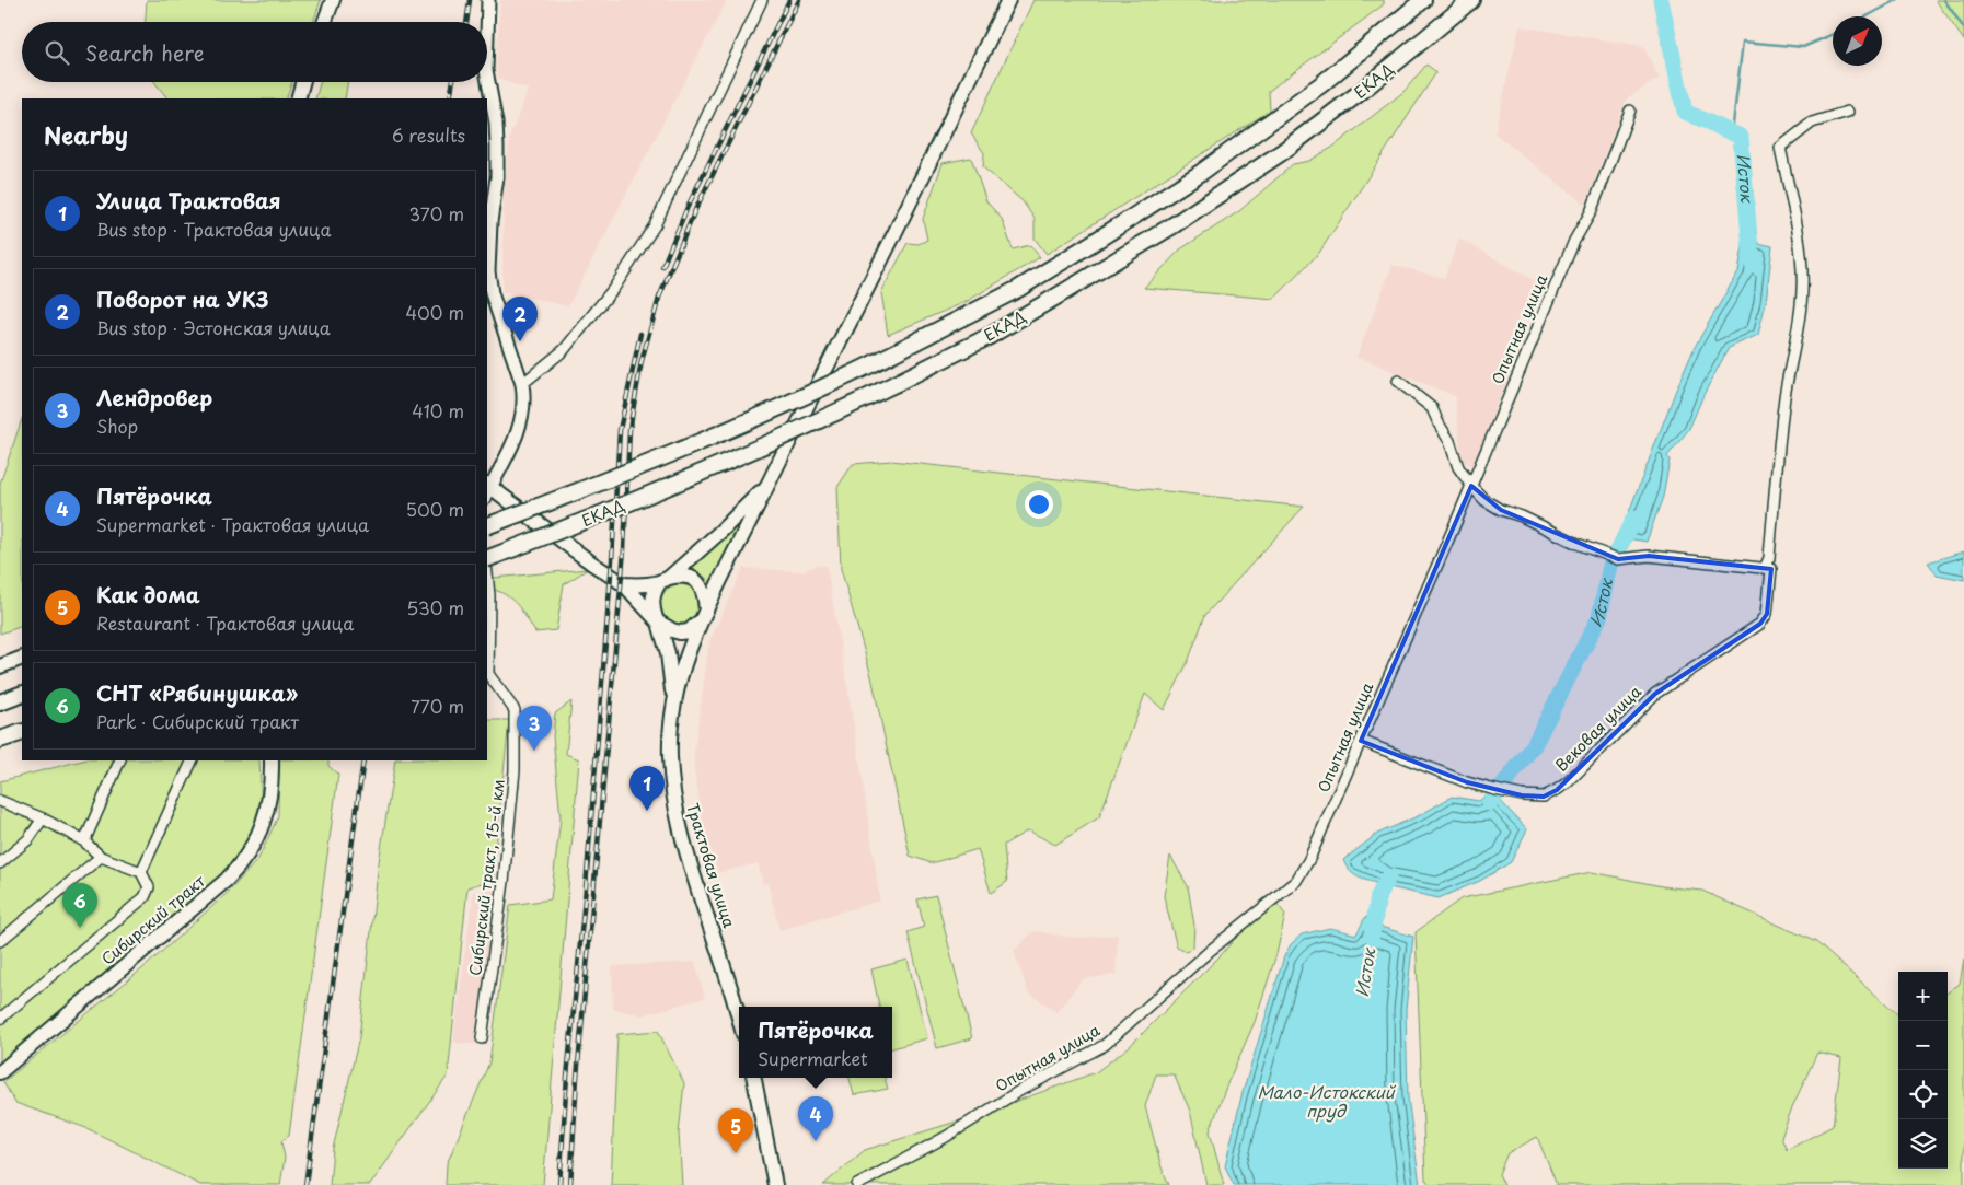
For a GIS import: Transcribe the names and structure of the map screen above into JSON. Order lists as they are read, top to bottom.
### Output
{
  "streets": {
    "highway": ["ЕКАД"],
    "main road": ["Трактовая улица", "Сибирский тракт"],
    "street": ["Опытная улица", "Вековая улица", "Сибирский тракт, 15-й км"]
  },
  "crossings": [
    ["Опытная улица", "Вековая улица"]
  ],
  "water": ["Исток", "Мало-Истокский пруд"],
  "north": "top right",
  "page": {
    "search": "Search here",
    "heading": ["Nearby", "6 results"],
    "list": [
      {
        "mark": "1",
        "name": "Улица Трактовая",
        "note": "Bus stop · Трактовая улица",
        "value": "370 m"
      },
      {
        "mark": "2",
        "name": "Поворот на УКЗ",
        "note": "Bus stop · Эстонская улица",
        "value": "400 m"
      },
      {
        "mark": "3",
        "name": "Лендровер",
        "note": "Shop",
        "value": "410 m"
      },
      {
        "mark": "4",
        "name": "Пятёрочка",
        "note": "Supermarket · Трактовая улица",
        "value": "500 m"
      },
      {
        "mark": "5",
        "name": "Как дома",
        "note": "Restaurant · Трактовая улица",
        "value": "530 m"
      },
      {
        "mark": "6",
        "name": "СНТ «Рябинушка»",
        "note": "Park · Сибирский тракт",
        "value": "770 m"
      }
    ],
    "pins": [
      "2",
      "3",
      "1",
      "6",
      "4",
      "5"
    ],
    "map_buttons": ["+", "−"],
    "popup": ["Пятёрочка", "Supermarket"]
  }
}
